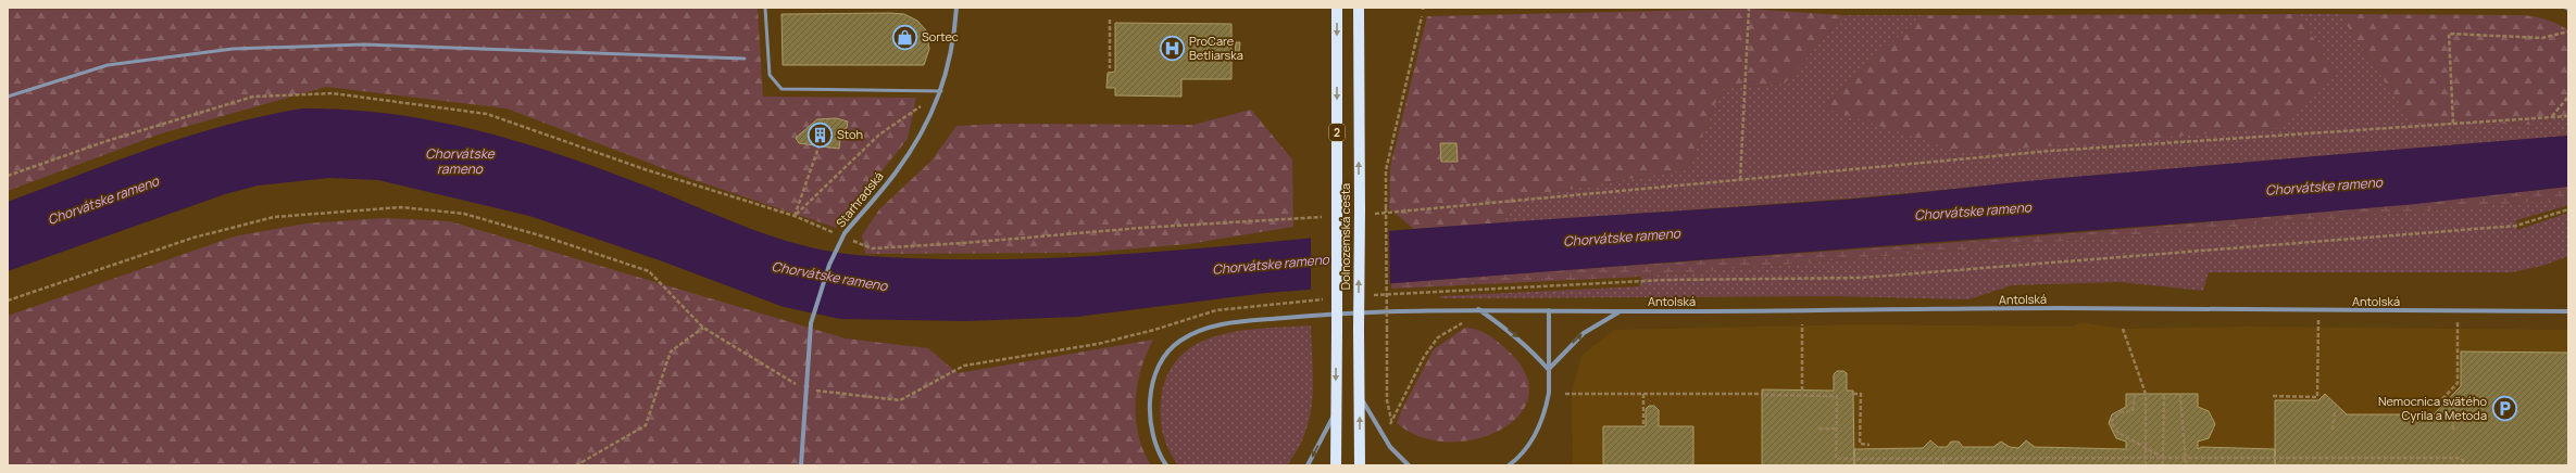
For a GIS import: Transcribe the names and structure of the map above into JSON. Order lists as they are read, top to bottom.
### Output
{
  "streets": {
    "main road": ["2", "Dolnozemská cesta"],
    "street": ["Starhradská", "Antolská"]
  },
  "water": ["Chorvátske rameno"],
  "places": {
    "shop": ["Sortec"],
    "hospital": ["ProCare Betliarska"],
    "building": ["Stoh"],
    "parking": ["Nemocnica svätého Cyrila a Metoda"]
  }
}
